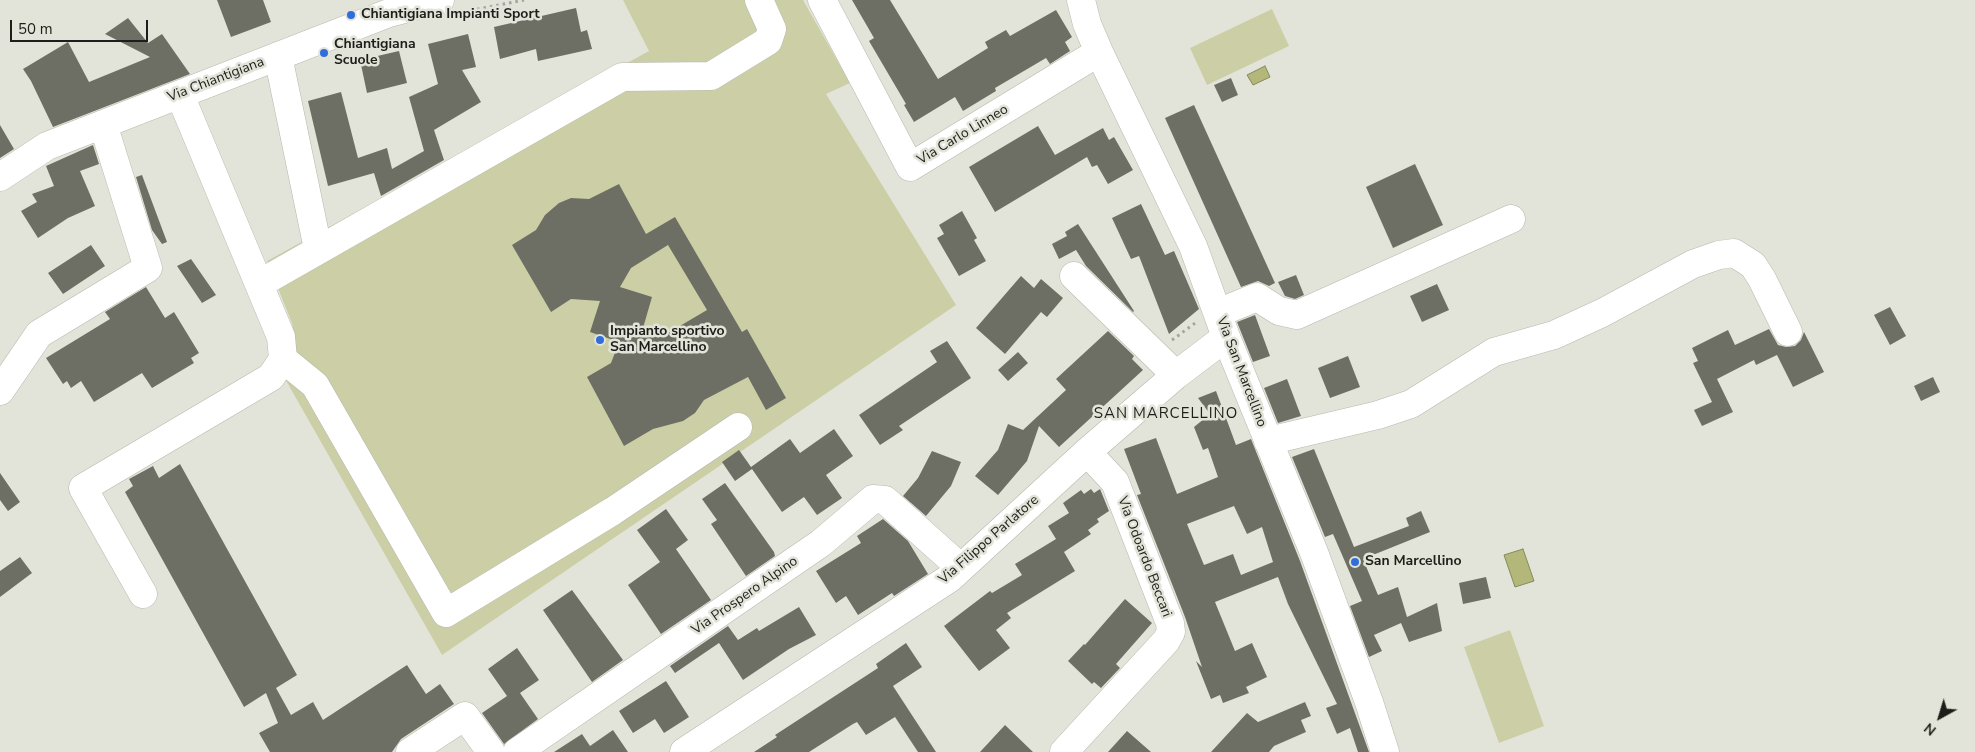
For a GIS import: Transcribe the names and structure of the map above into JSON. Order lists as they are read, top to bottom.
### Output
{
  "streets": {
    "street": [
      "Via Chiantigiana",
      "Via Carlo Linneo",
      "Via San Marcellino",
      "Via Filippo Parlatore",
      "Via Odoardo Beccari",
      "Via Prospero Alpino"
    ]
  },
  "crossings": [
    ["Via Carlo Linneo", "Via San Marcellino"],
    ["Via San Marcellino", "Via Filippo Parlatore"],
    ["Via Filippo Parlatore", "Via Odoardo Beccari"],
    ["Via Filippo Parlatore", "Via Prospero Alpino"]
  ],
  "districts": ["SAN MARCELLINO"],
  "places": [
    "Chiantigiana Impianti Sport",
    "Chiantigiana Scuole",
    "Impianto sportivo San Marcellino",
    "San Marcellino"
  ],
  "scale_bar": "50 m",
  "north": "bottom left"
}
